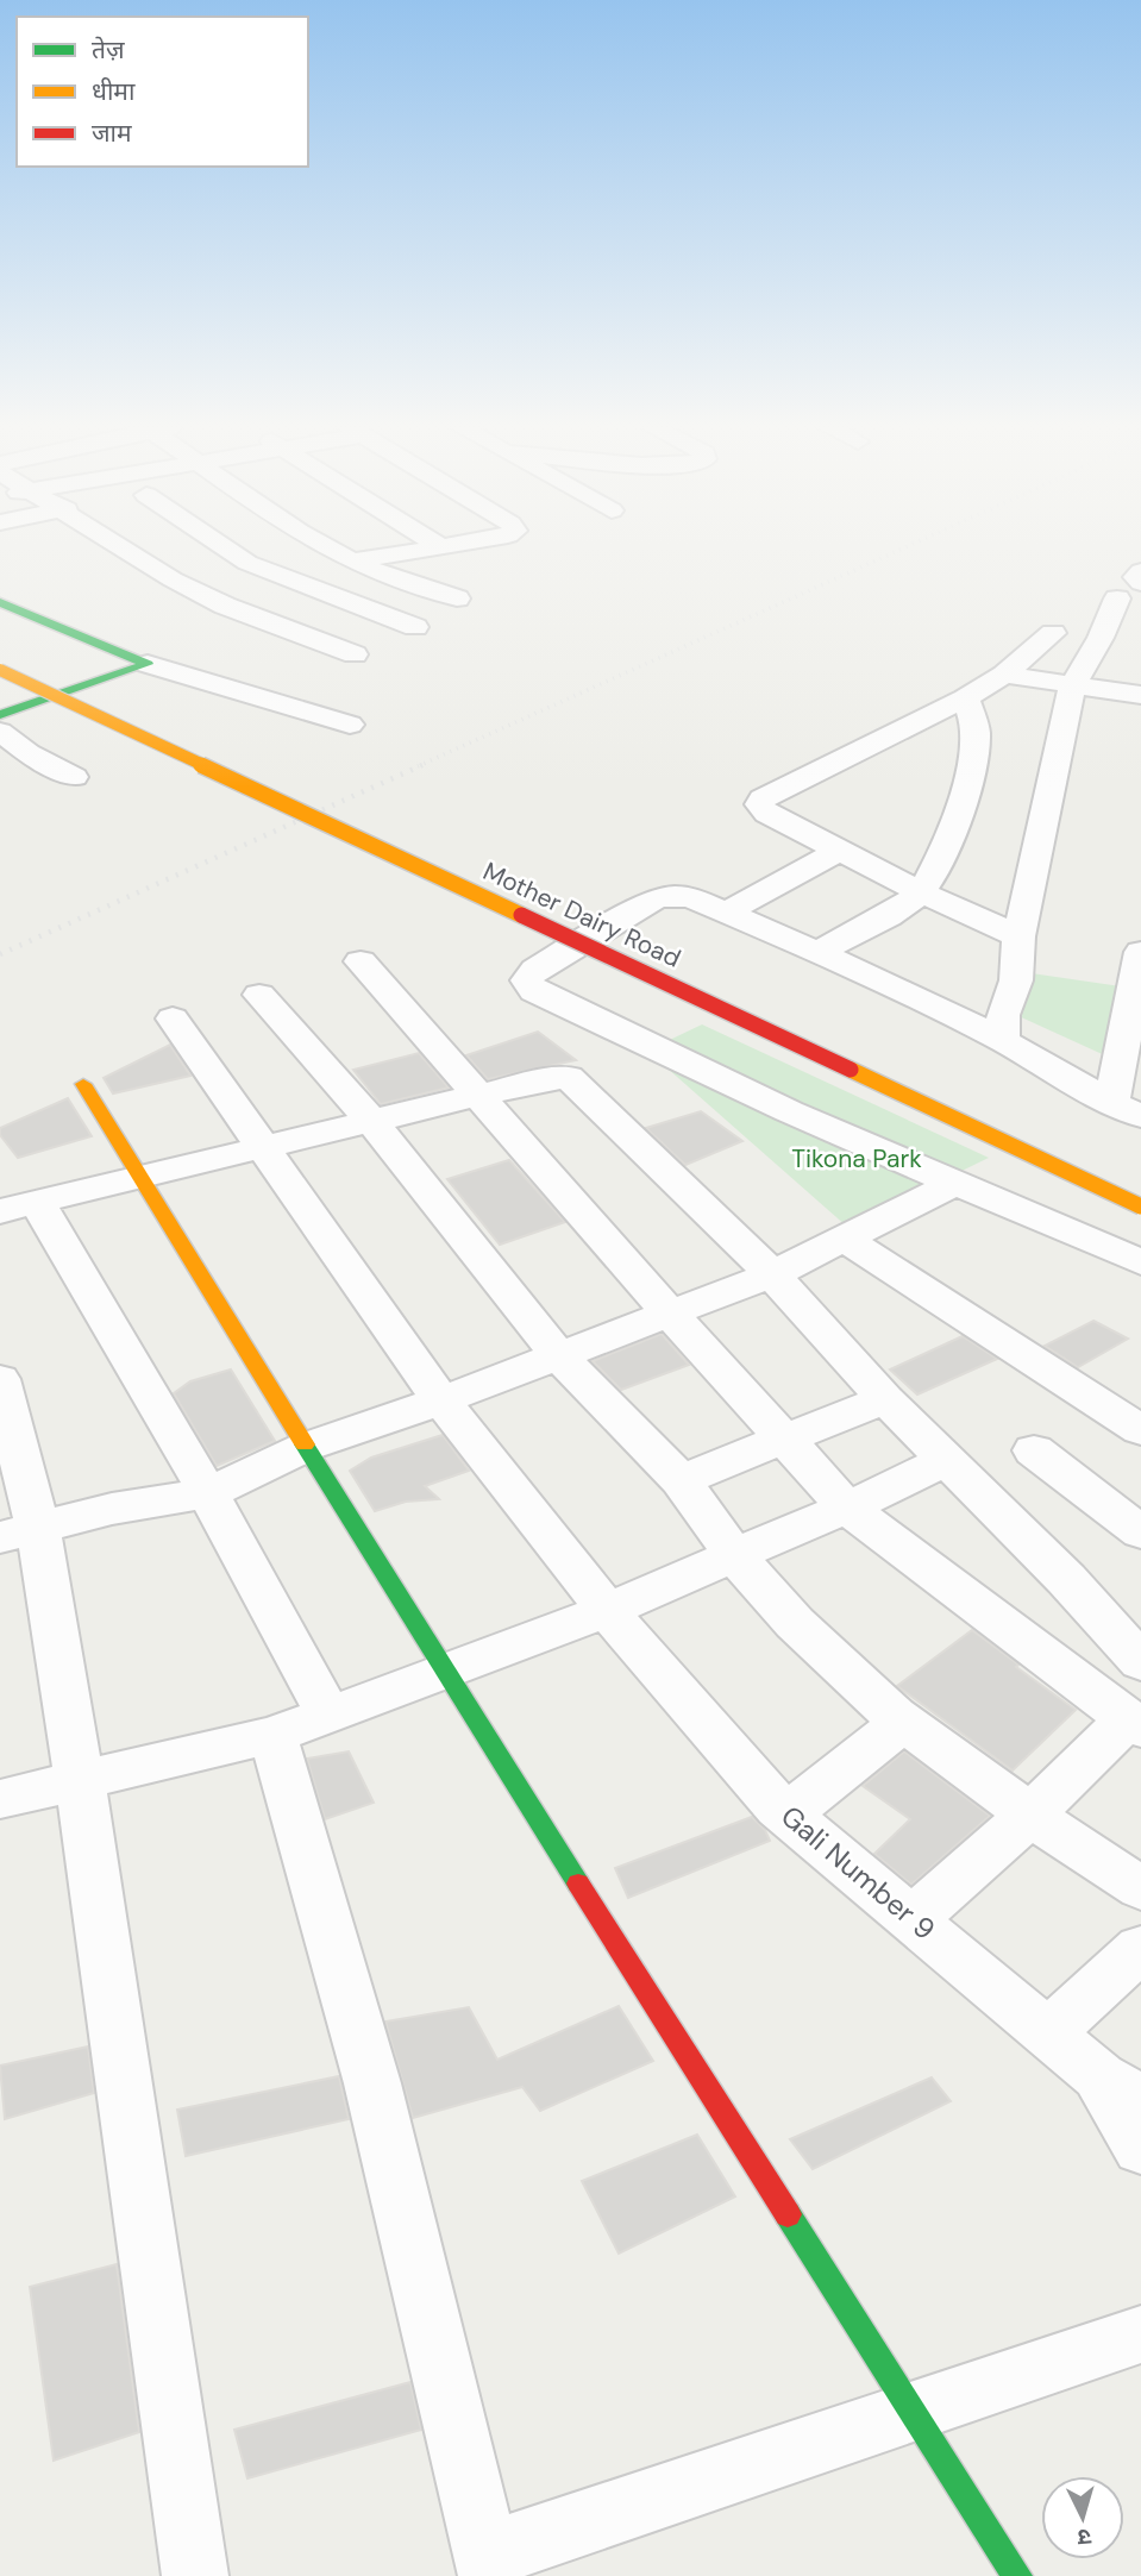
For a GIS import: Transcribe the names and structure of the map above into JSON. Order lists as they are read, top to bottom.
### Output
{
  "streets": {
    "street": ["Mother Dairy Road", "Gali Number 9"]
  },
  "parks": ["Tikona Park"],
  "legend": ["तेज़", "धीमा", "जाम"],
  "north": "bottom"
}
